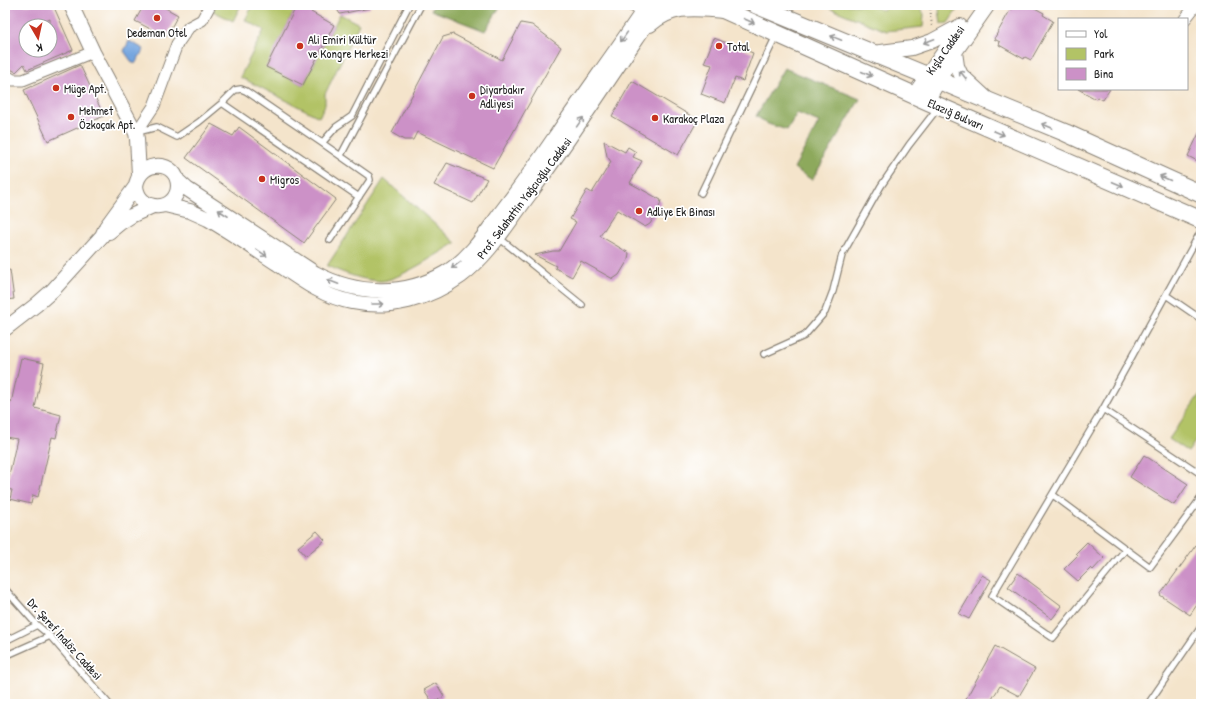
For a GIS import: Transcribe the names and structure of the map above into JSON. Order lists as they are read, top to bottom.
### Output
{
  "streets": {
    "main road": ["Elazığ Bulvarı"],
    "street": ["Kışla Caddesi", "Prof. Selahattin Yağcıoğlu Caddesi"],
    "lane": ["Dr. Şeref İnalöz Caddesi"]
  },
  "crossings": [
    ["Kışla Caddesi", "Elazığ Bulvarı"]
  ],
  "places": [
    "Dedeman Otel",
    "Ali Emiri Kültür ve Kongre Merkezi",
    "Total",
    "Müge Apt.",
    "Diyarbakır Adliyesi",
    "Mehmet Özkoçak Apt.",
    "Karakoç Plaza",
    "Migros",
    "Adliye Ek Binası"
  ],
  "legend": ["Yol", "Park", "Bina"],
  "north": "bottom"
}
